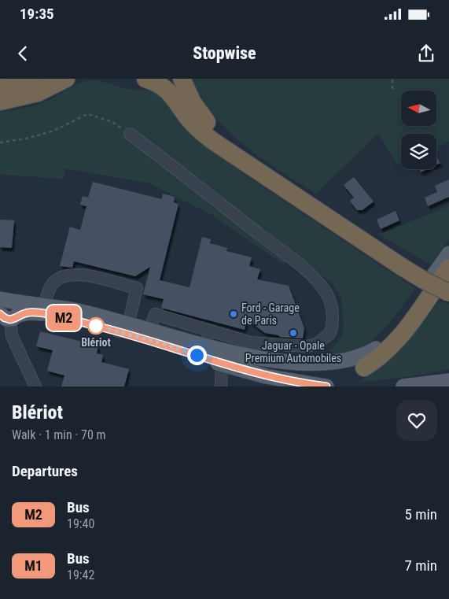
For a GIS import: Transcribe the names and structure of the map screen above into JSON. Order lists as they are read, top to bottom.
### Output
{
  "places": ["Ford - Garage de Paris", "Blériot", "Jaguar - Opale Premium Automobiles"],
  "lines": ["bus line M2"],
  "north": "left",
  "page": {
    "status": "19:35",
    "header": "Stopwise",
    "on_map": "M2",
    "heading": [
      ["Blériot", "Walk · 1 min · 70 m"],
      "Departures"
    ],
    "list": [
      {
        "mark": "M2",
        "name": "Bus",
        "note": "19:40",
        "value": "5 min"
      },
      {
        "mark": "M1",
        "name": "Bus",
        "note": "19:42",
        "value": "7 min"
      }
    ]
  }
}
